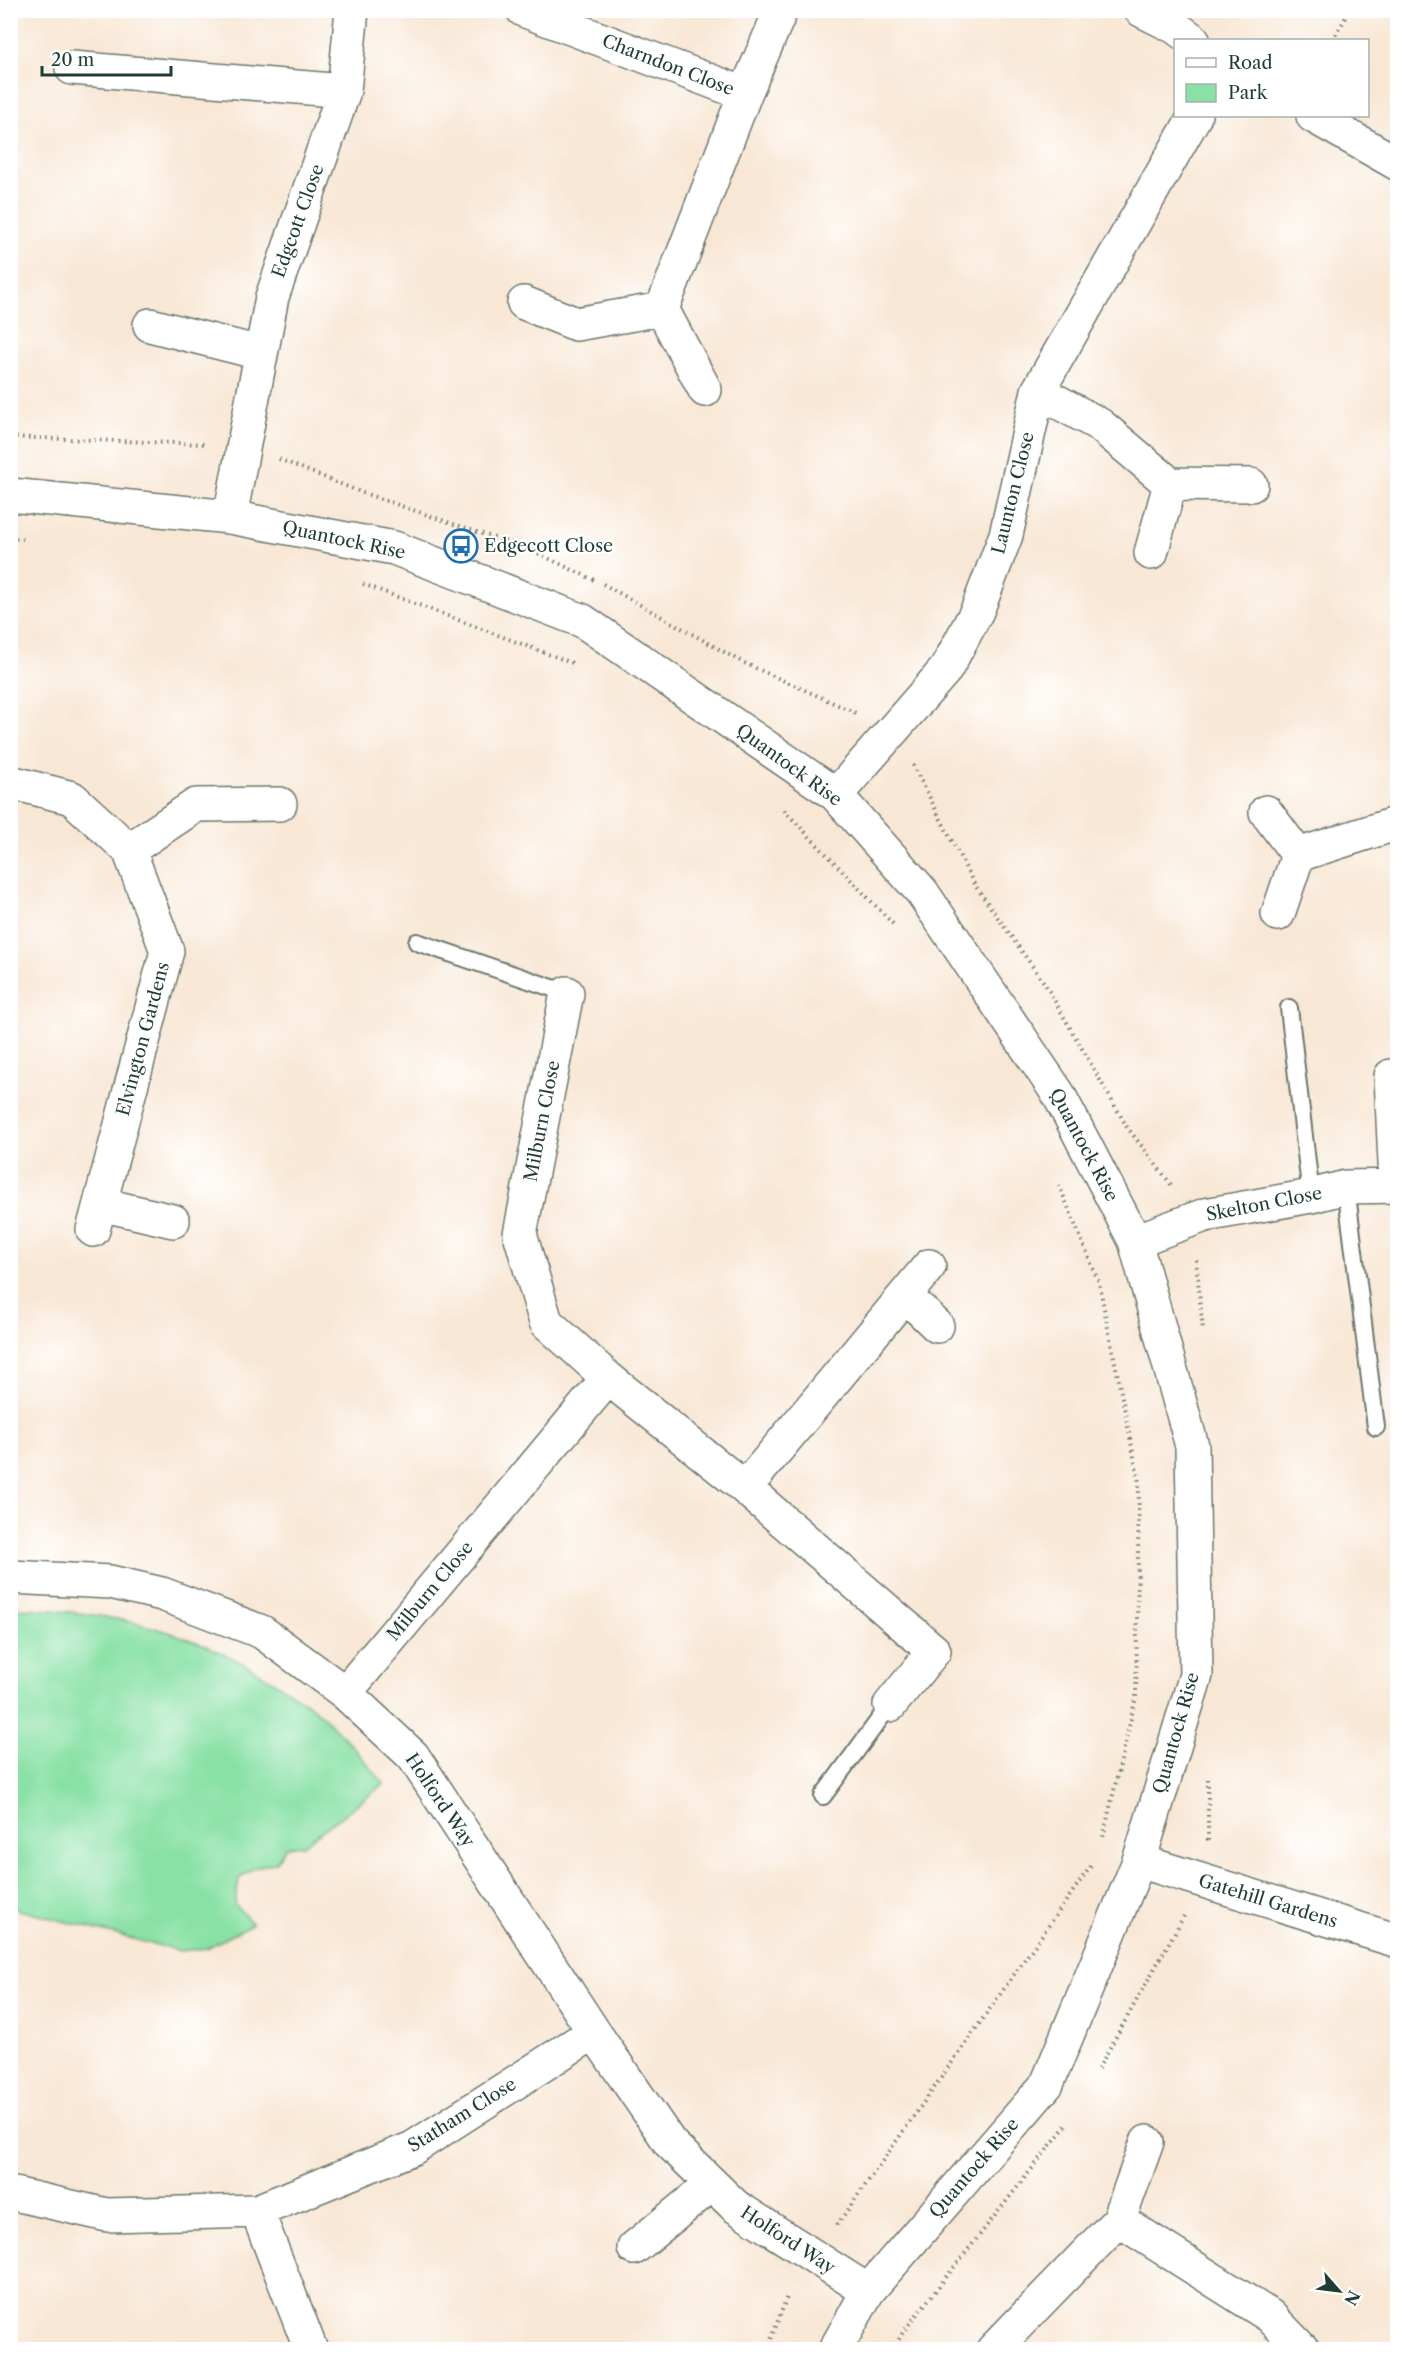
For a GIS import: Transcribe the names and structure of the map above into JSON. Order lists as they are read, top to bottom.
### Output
{
  "streets": {
    "street": [
      "Charndon Close",
      "Edgcott Close",
      "Launton Close",
      "Quantock Rise",
      "Elvington Gardens",
      "Milburn Close",
      "Skelton Close",
      "Holford Way",
      "Gatehill Gardens",
      "Statham Close"
    ]
  },
  "crossings": [
    ["Edgcott Close", "Quantock Rise"],
    ["Launton Close", "Quantock Rise"],
    ["Quantock Rise", "Skelton Close"],
    ["Quantock Rise", "Holford Way"],
    ["Quantock Rise", "Gatehill Gardens"],
    ["Milburn Close", "Holford Way"],
    ["Holford Way", "Statham Close"]
  ],
  "places": {
    "bus stop": ["Edgecott Close"]
  },
  "legend": ["Road", "Park"],
  "scale_bar": "20 m",
  "north": "bottom right"
}
